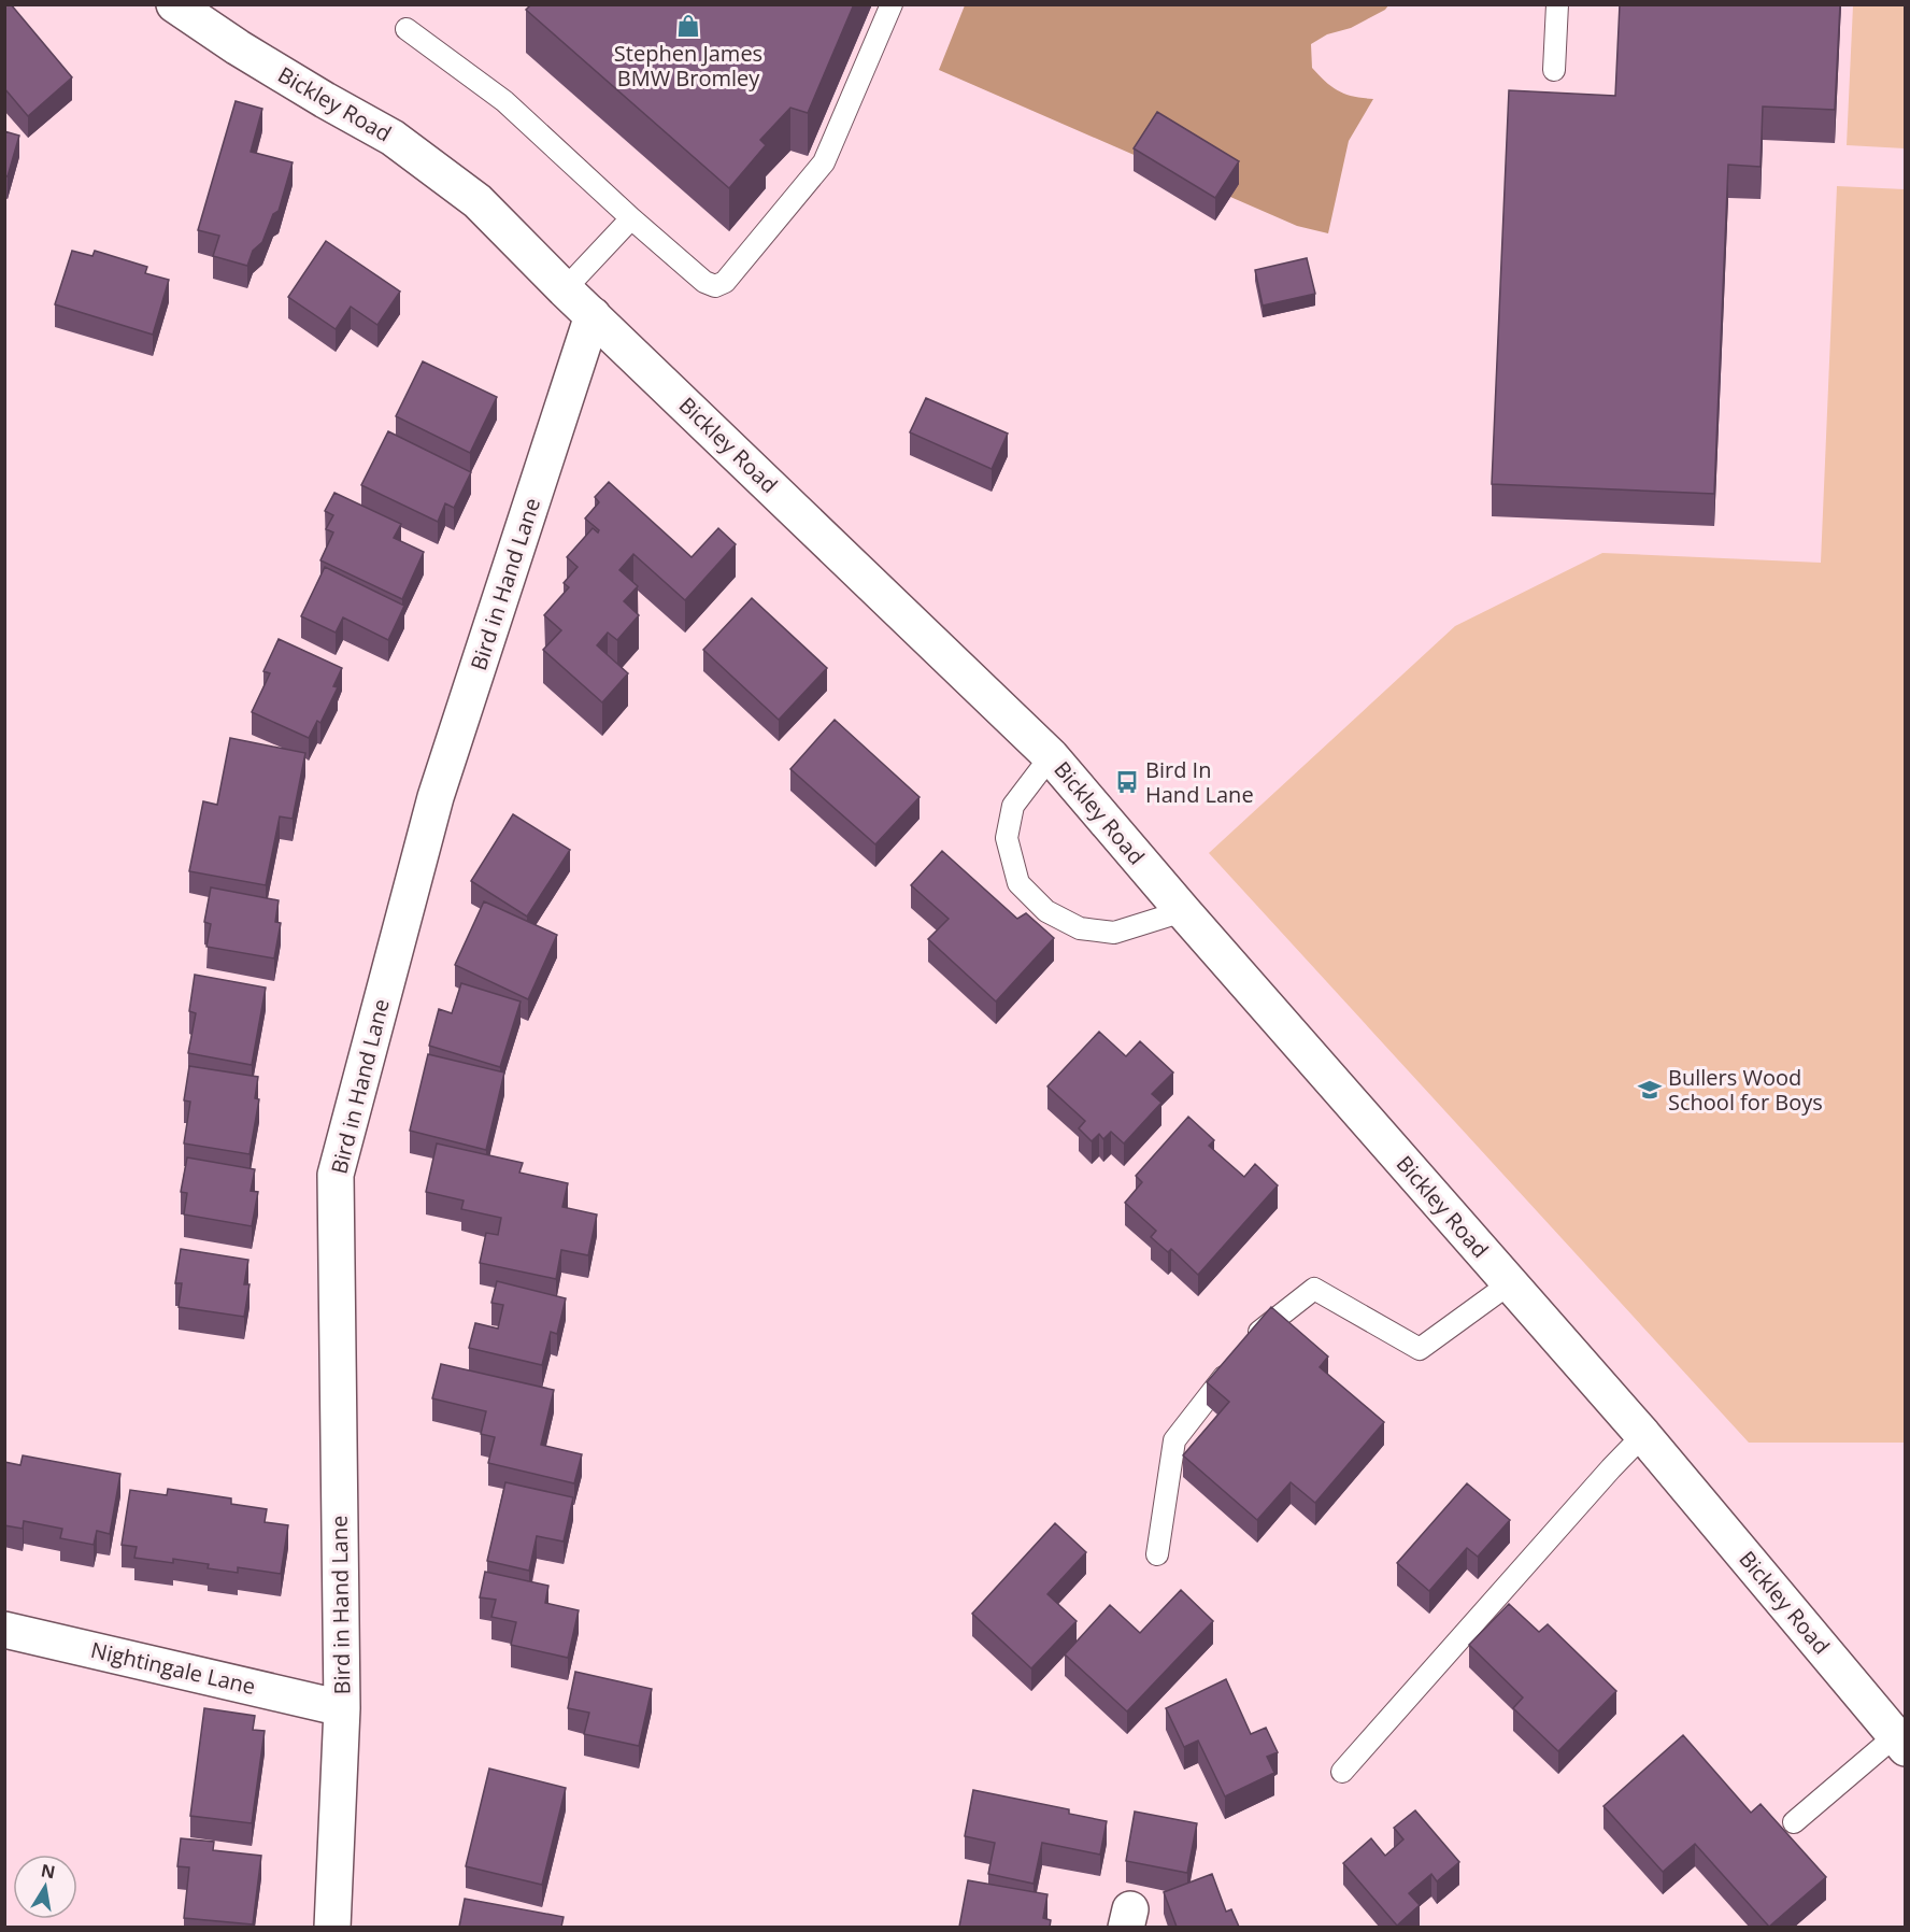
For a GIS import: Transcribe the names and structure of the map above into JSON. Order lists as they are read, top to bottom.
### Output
{
  "streets": {
    "main road": ["Bickley Road", "Bird in Hand Lane", "Nightingale Lane"]
  },
  "crossings": [
    ["Bickley Road", "Bird in Hand Lane"],
    ["Bird in Hand Lane", "Nightingale Lane"]
  ],
  "places": {
    "shop": ["Stephen James BMW Bromley"],
    "bus stop": ["Bird In Hand Lane"],
    "school or university": ["Bullers Wood School for Boys"]
  },
  "north": "top"
}
